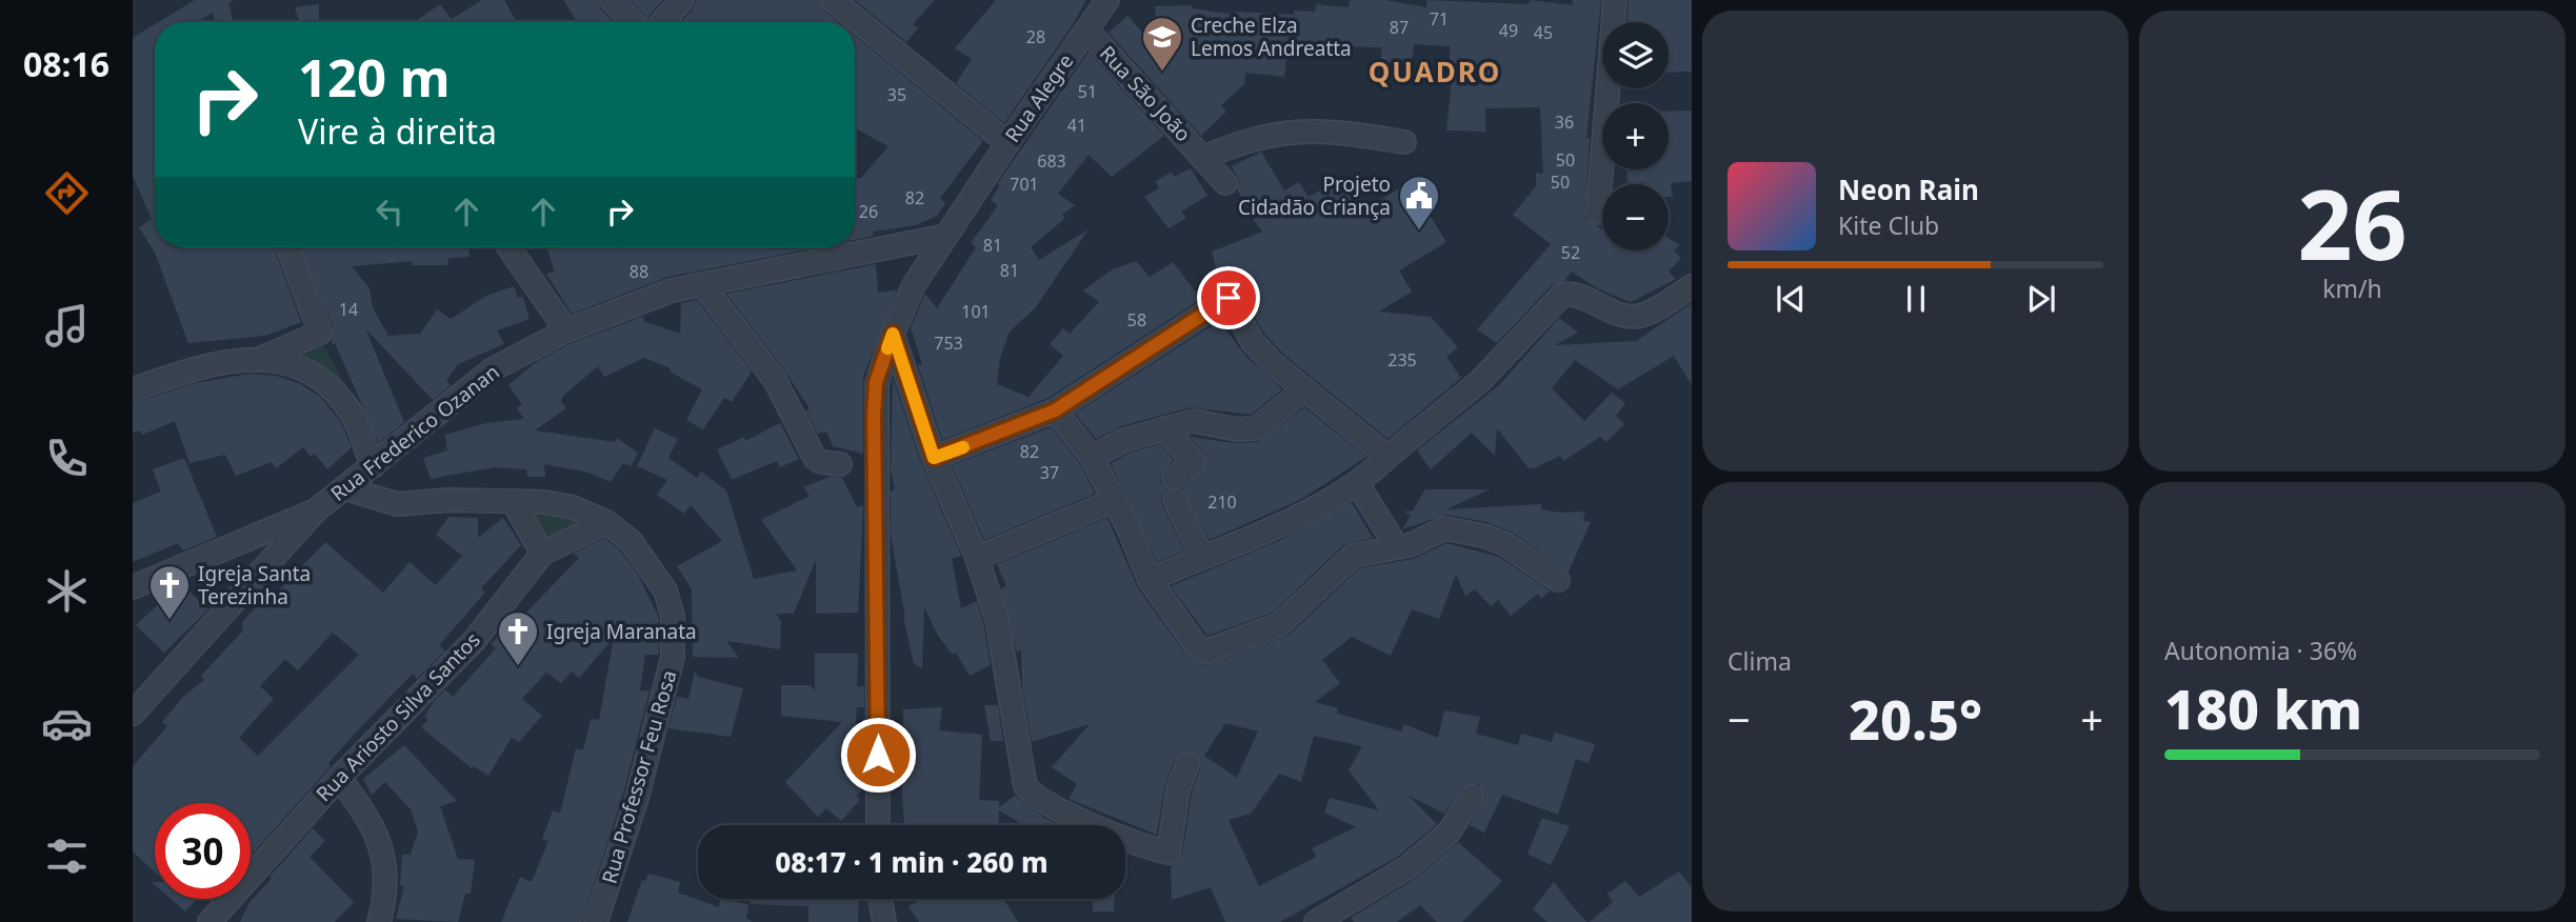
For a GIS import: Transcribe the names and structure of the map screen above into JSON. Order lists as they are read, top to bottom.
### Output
{
  "streets": {
    "street": [
      "Rua São João",
      "Rua Alegre",
      "Rua Frederico Ozanan",
      "Rua Ariosto Silva Santos",
      "Rua Professor Feu Rosa"
    ]
  },
  "crossings": [
    ["Rua São João", "Rua Alegre"],
    ["Rua Alegre", "Rua Frederico Ozanan"],
    ["Rua Frederico Ozanan", "Rua Professor Feu Rosa"]
  ],
  "districts": ["QUADRO"],
  "places": {
    "school or university": ["Creche Elza Lemos Andreatta"],
    "public building": ["Projeto Cidadão Criança"],
    "church": ["Igreja Santa Terezinha", "Igreja Maranata"]
  },
  "house_numbers": [
    "71",
    "87",
    "49",
    "45",
    "28",
    "51",
    "35",
    "36",
    "41",
    "50",
    "683",
    "50",
    "701",
    "82",
    "26",
    "81",
    "52",
    "81",
    "88",
    "14",
    "101",
    "58",
    "753",
    "235",
    "82",
    "37",
    "210"
  ],
  "page": {
    "tabs": "08:16",
    "tile": [
      ["26", "km/h"],
      "Clima",
      ["Autonomia · 36%", "180 km"]
    ],
    "map_buttons": ["+", "−"],
    "turn": ["120 m", "Vire à direita"],
    "song": ["Neon Rain", "Kite Club"],
    "heat": ["−", "20.5°", "+"],
    "limit": "30",
    "trip": "08:17 · 1 min · 260 m"
  }
}
